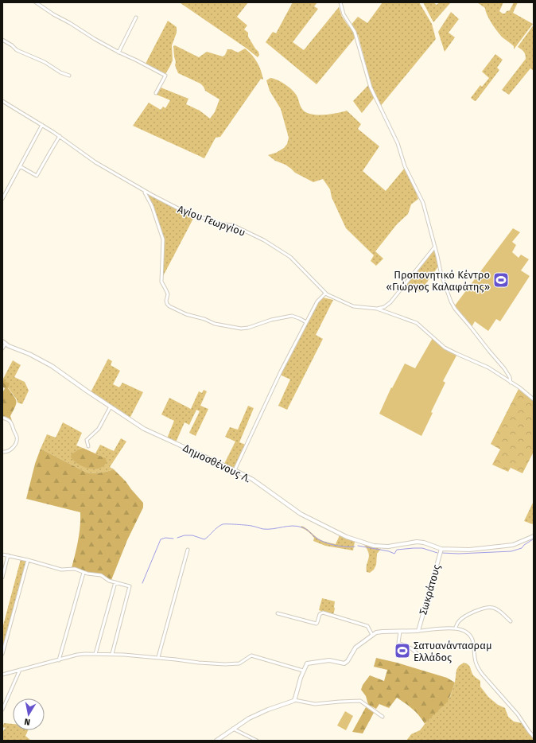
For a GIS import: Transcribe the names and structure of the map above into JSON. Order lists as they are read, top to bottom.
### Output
{
  "streets": {
    "street": ["Αγίου Γεωργίου", "Δημοσθένους Λ.", "Σωκράτους"]
  },
  "crossings": [
    ["Δημοσθένους Λ.", "Σωκράτους"]
  ],
  "places": {
    "sports": ["Προπονητικό Κέντρο «Γιώργος Καλαφάτης»", "Σατυανάντασραμ Ελλάδος"]
  },
  "north": "bottom"
}
